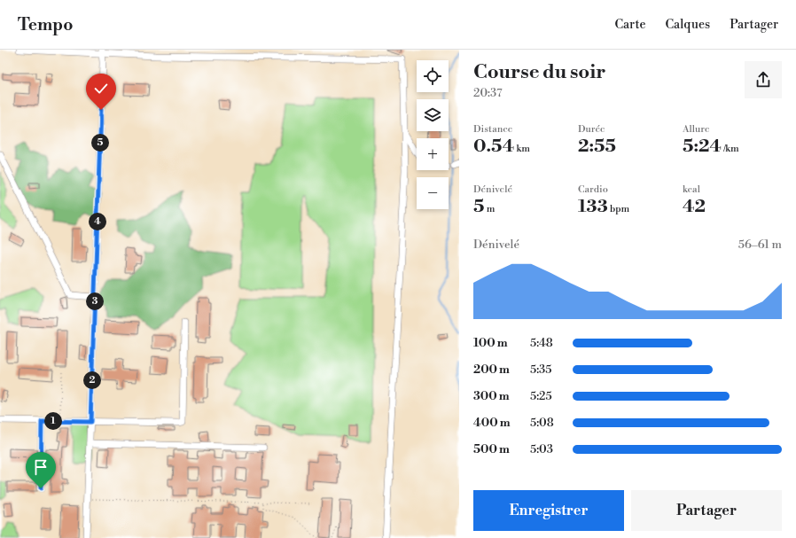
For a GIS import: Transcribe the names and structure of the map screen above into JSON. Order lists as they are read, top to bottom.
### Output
{
  "page": {
    "header": "Tempo",
    "nav": ["Carte", "Calques", "Partager"],
    "heading": ["Course du soir", "20:37"],
    "map_buttons": ["+", "−"],
    "stats": [
      ["Distance", "0.54 km"],
      ["Durée", "2:55"],
      ["Allure", "5:24 /km"],
      ["Dénivelé", "5 m"],
      ["Cardio", "133 bpm"],
      ["kcal", "42"]
    ],
    "pins": [
      "5",
      "4",
      "3",
      "2",
      "1"
    ],
    "chart": ["Dénivelé", "56–61 m"],
    "list": [
      {
        "name": "100 m",
        "note": "5:48"
      },
      {
        "name": "200 m",
        "note": "5:35"
      },
      {
        "name": "300 m",
        "note": "5:25"
      },
      {
        "name": "400 m",
        "note": "5:08"
      },
      {
        "name": "500 m",
        "note": "5:03"
      }
    ],
    "buttons": ["Enregistrer", "Partager"]
  }
}
